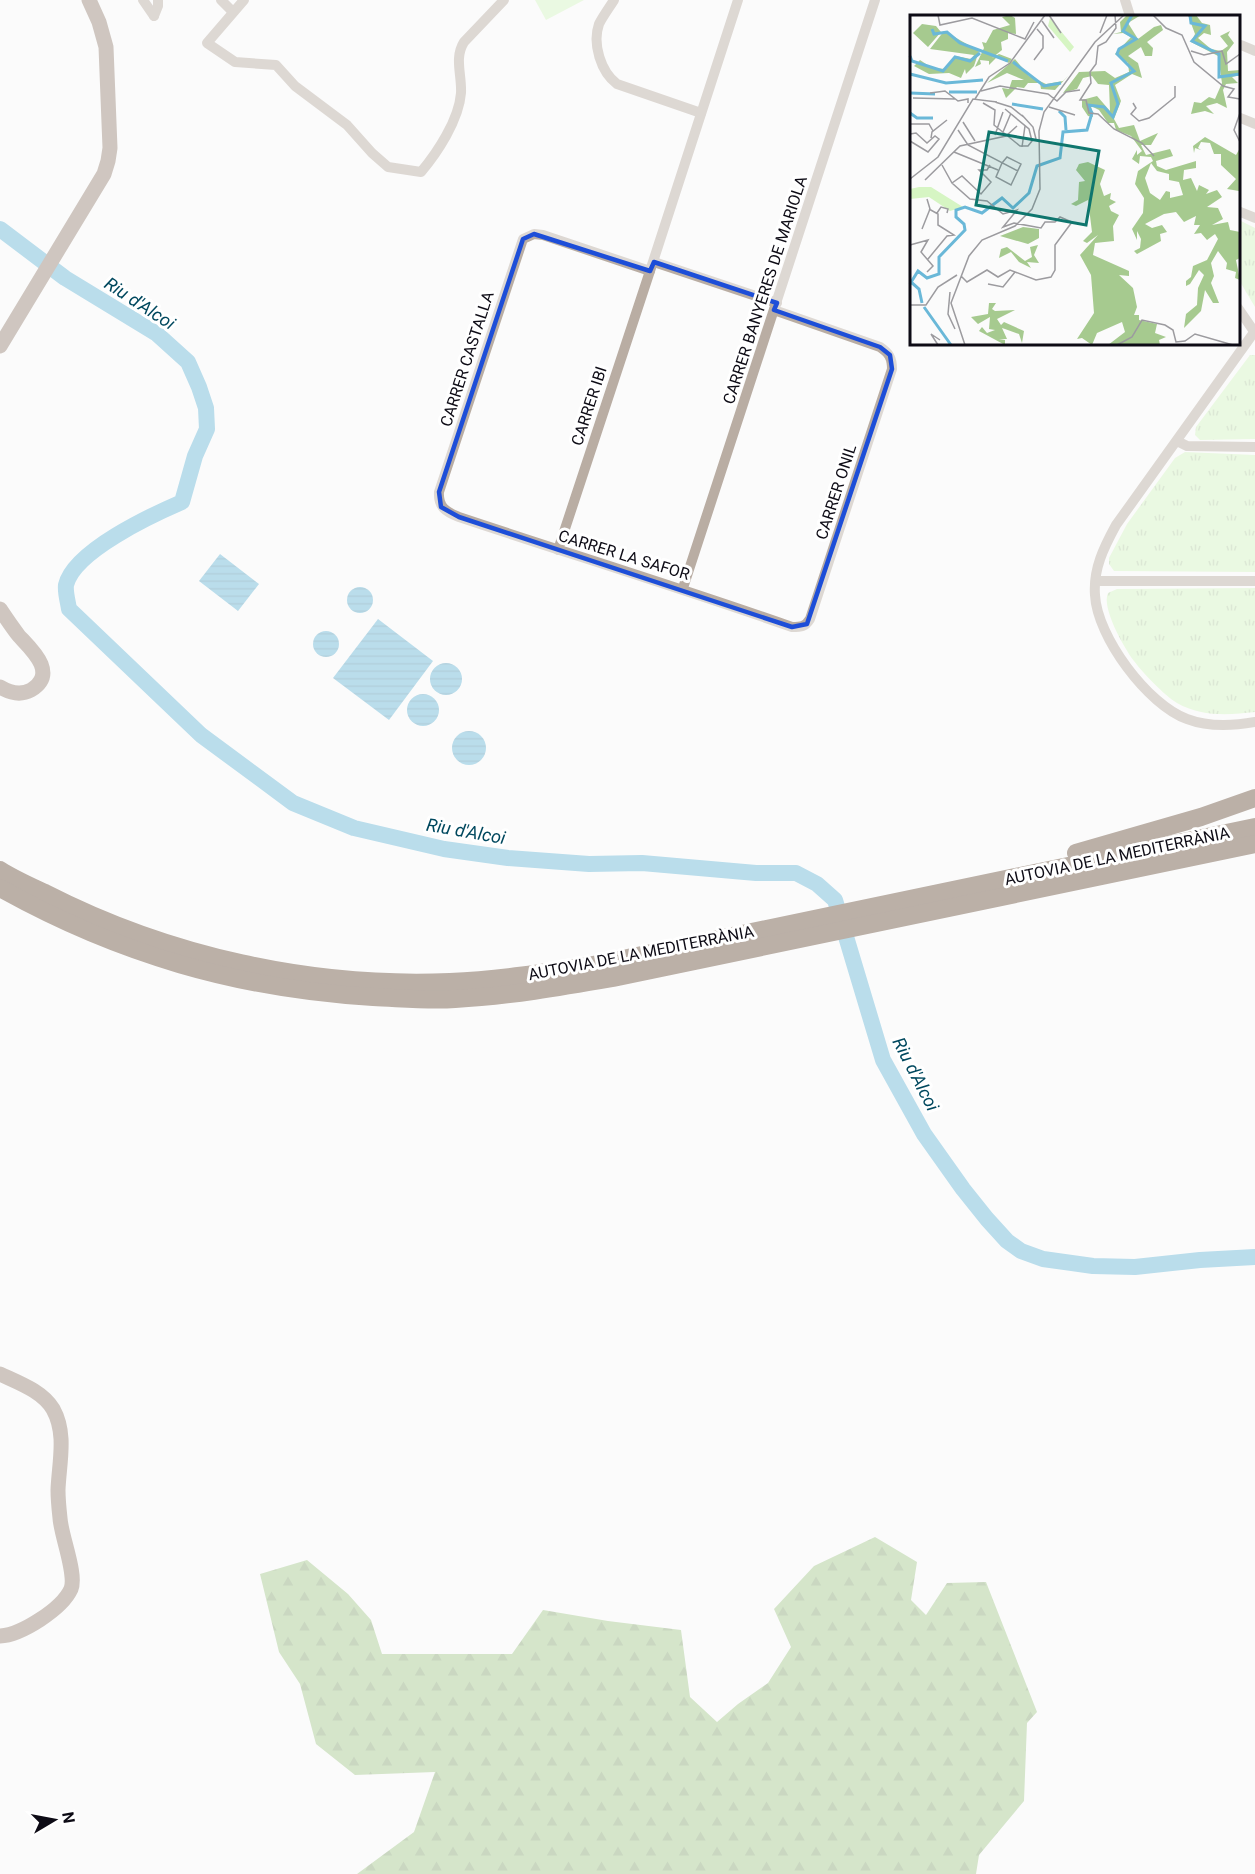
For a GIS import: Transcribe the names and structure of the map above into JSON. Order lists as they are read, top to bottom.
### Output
{
  "streets": {
    "highway": ["AUTOVIA DE LA MEDITERRÀNIA"],
    "street": [
      "CARRER BANYERES DE MARIOLA",
      "CARRER CASTALLA",
      "CARRER IBI",
      "CARRER ONIL",
      "CARRER LA SAFOR"
    ]
  },
  "crossings": [
    ["CARRER BANYERES DE MARIOLA", "CARRER ONIL"],
    ["CARRER BANYERES DE MARIOLA", "CARRER LA SAFOR"],
    ["CARRER CASTALLA", "CARRER IBI"],
    ["CARRER CASTALLA", "CARRER LA SAFOR"],
    ["CARRER IBI", "CARRER LA SAFOR"],
    ["CARRER ONIL", "CARRER LA SAFOR"]
  ],
  "water": ["Riu d'Alcoi"],
  "north": "right"
}
